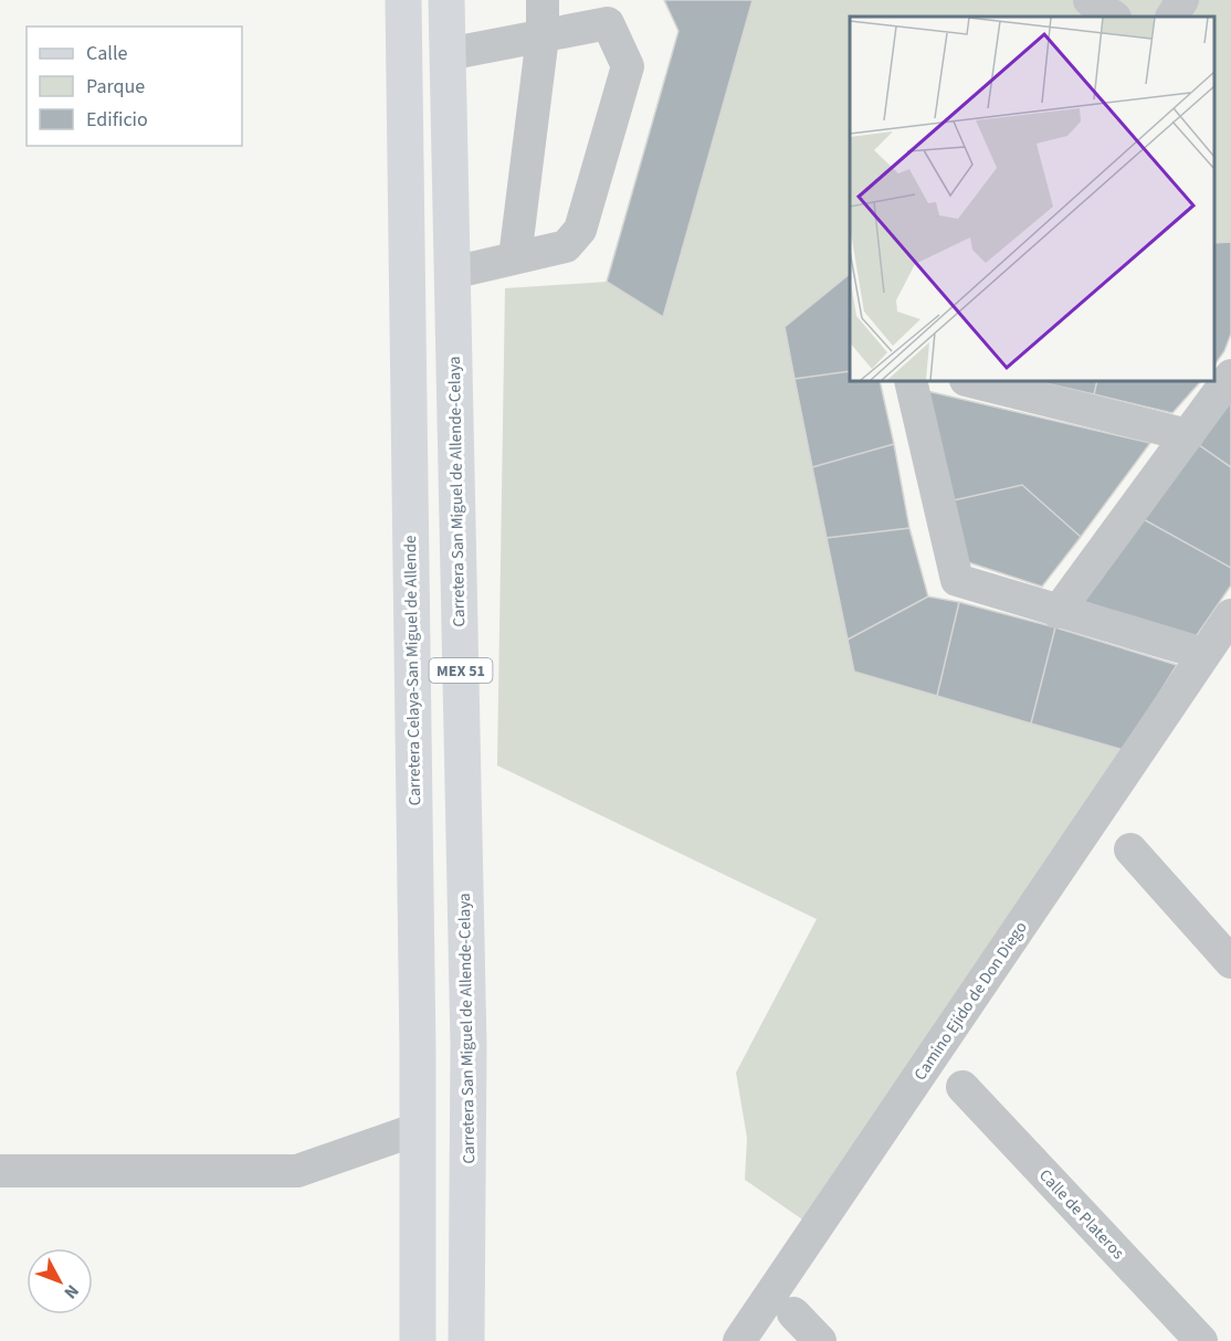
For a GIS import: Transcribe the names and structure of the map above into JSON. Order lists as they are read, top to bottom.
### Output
{
  "streets": {
    "main road": ["Carretera San Miguel de Allende-Celaya", "Carretera Celaya-San Miguel de Allende", "MEX 51"],
    "street": ["Camino Ejido de Don Diego", "Calle de Plateros"]
  },
  "legend": ["Calle", "Parque", "Edificio"],
  "north": "bottom right"
}
